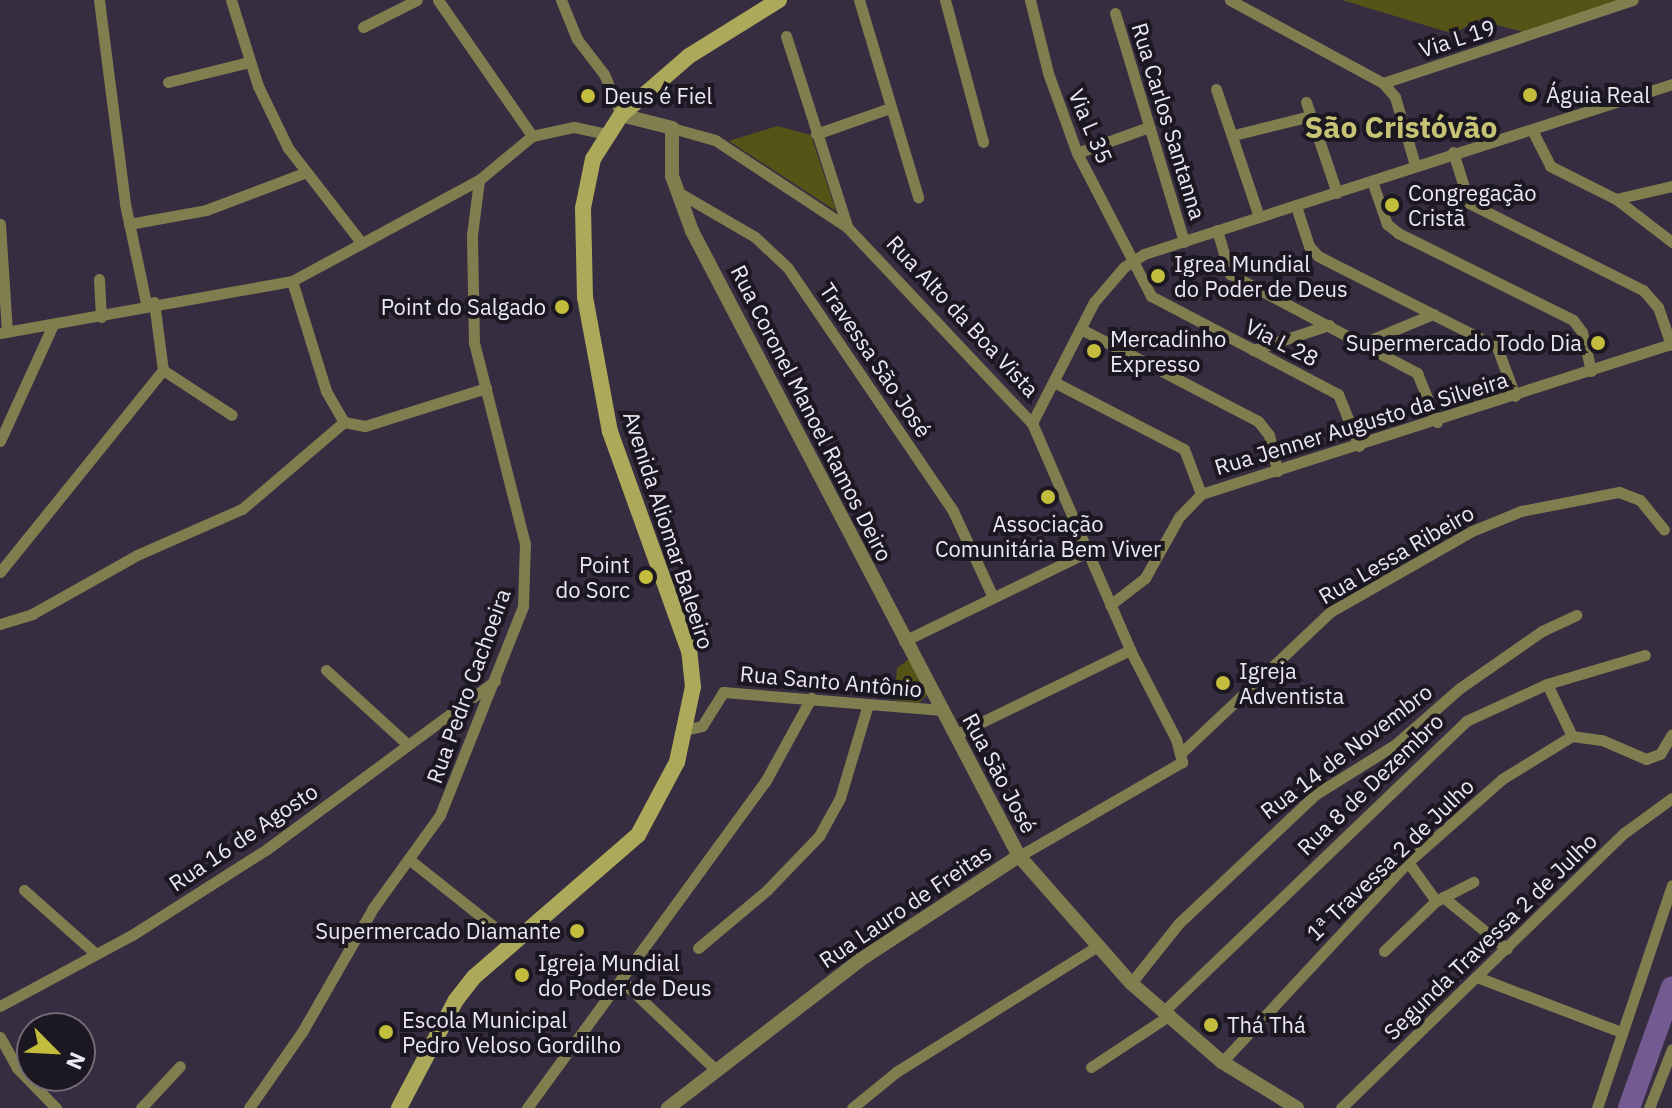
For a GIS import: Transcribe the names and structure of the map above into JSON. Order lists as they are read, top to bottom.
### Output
{
  "streets": {
    "main road": ["Avenida Aliomar Baleeiro"],
    "street": [
      "Via L 19",
      "Rua Carlos Santanna",
      "Via L 35",
      "Rua Alto da Boa Vista",
      "Via L 28",
      "Travessa São José",
      "Rua Coronel Manoel Ramos Deiro",
      "Rua Jenner Augusto da Silveira",
      "Rua Lessa Ribeiro",
      "Rua Santo Antônio",
      "Rua Pedro Cachoeira",
      "Rua 14 de Novembro",
      "Rua São José",
      "Rua 8 de Dezembro",
      "Rua 16 de Agosto",
      "1ª Travessa 2 de Julho",
      "Rua Lauro de Freitas",
      "Segunda Travessa 2 de Julho"
    ]
  },
  "crossings": [
    ["Via L 35", "Via L 28"],
    ["Rua Alto da Boa Vista", "Rua Coronel Manoel Ramos Deiro"],
    ["Rua Alto da Boa Vista", "Rua Jenner Augusto da Silveira"],
    ["Rua Alto da Boa Vista", "Avenida Aliomar Baleeiro"],
    ["Rua Alto da Boa Vista", "Rua Lessa Ribeiro"],
    ["Rua Alto da Boa Vista", "Rua Lauro de Freitas"],
    ["Via L 28", "Rua Jenner Augusto da Silveira"],
    ["Travessa São José", "Rua Coronel Manoel Ramos Deiro"],
    ["Rua Coronel Manoel Ramos Deiro", "Rua Santo Antônio"],
    ["Rua Coronel Manoel Ramos Deiro", "Rua São José"],
    ["Avenida Aliomar Baleeiro", "Rua Santo Antônio"],
    ["Rua Lessa Ribeiro", "Rua Lauro de Freitas"],
    ["Rua Santo Antônio", "Rua São José"],
    ["Rua Pedro Cachoeira", "Rua 16 de Agosto"],
    ["Rua 14 de Novembro", "Rua São José"],
    ["Rua São José", "Rua 8 de Dezembro"],
    ["Rua São José", "1ª Travessa 2 de Julho"],
    ["Rua São José", "Rua Lauro de Freitas"]
  ],
  "districts": ["São Cristóvão"],
  "places": [
    "Águia Real",
    "Deus é Fiel",
    "Congregação Cristã",
    "Igrea Mundial do Poder de Deus",
    "Point do Salgado",
    "Supermercado Todo Dia",
    "Mercadinho Expresso",
    "Associação Comunitária Bem Viver",
    "Point do Sorc",
    "Igreja Adventista",
    "Supermercado Diamante",
    "Igreja Mundial do Poder de Deus",
    "Thá Thá",
    "Escola Municipal Pedro Veloso Gordilho"
  ],
  "north": "bottom right"
}
